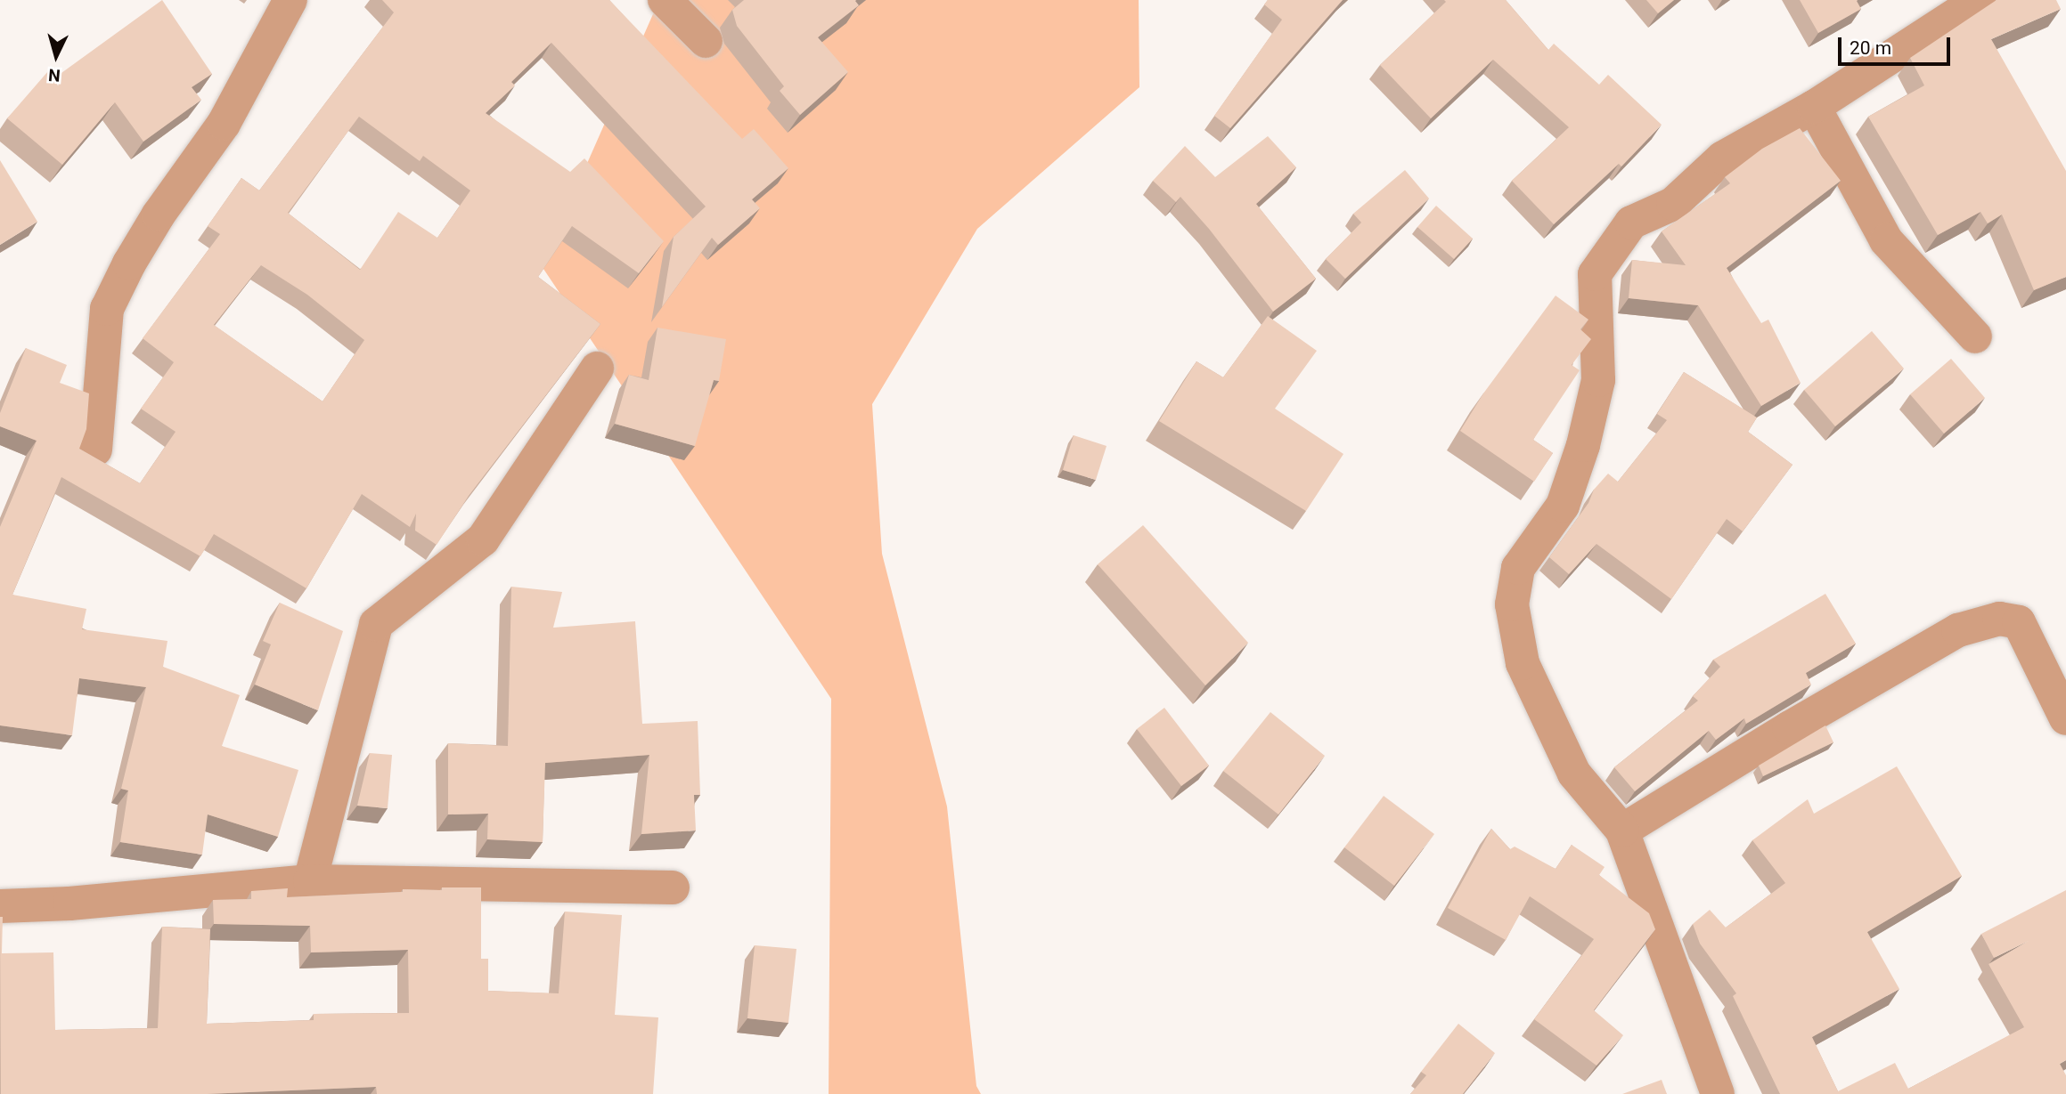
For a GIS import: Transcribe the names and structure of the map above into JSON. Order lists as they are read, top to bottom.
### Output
{
  "scale_bar": "20 m",
  "north": "bottom"
}
